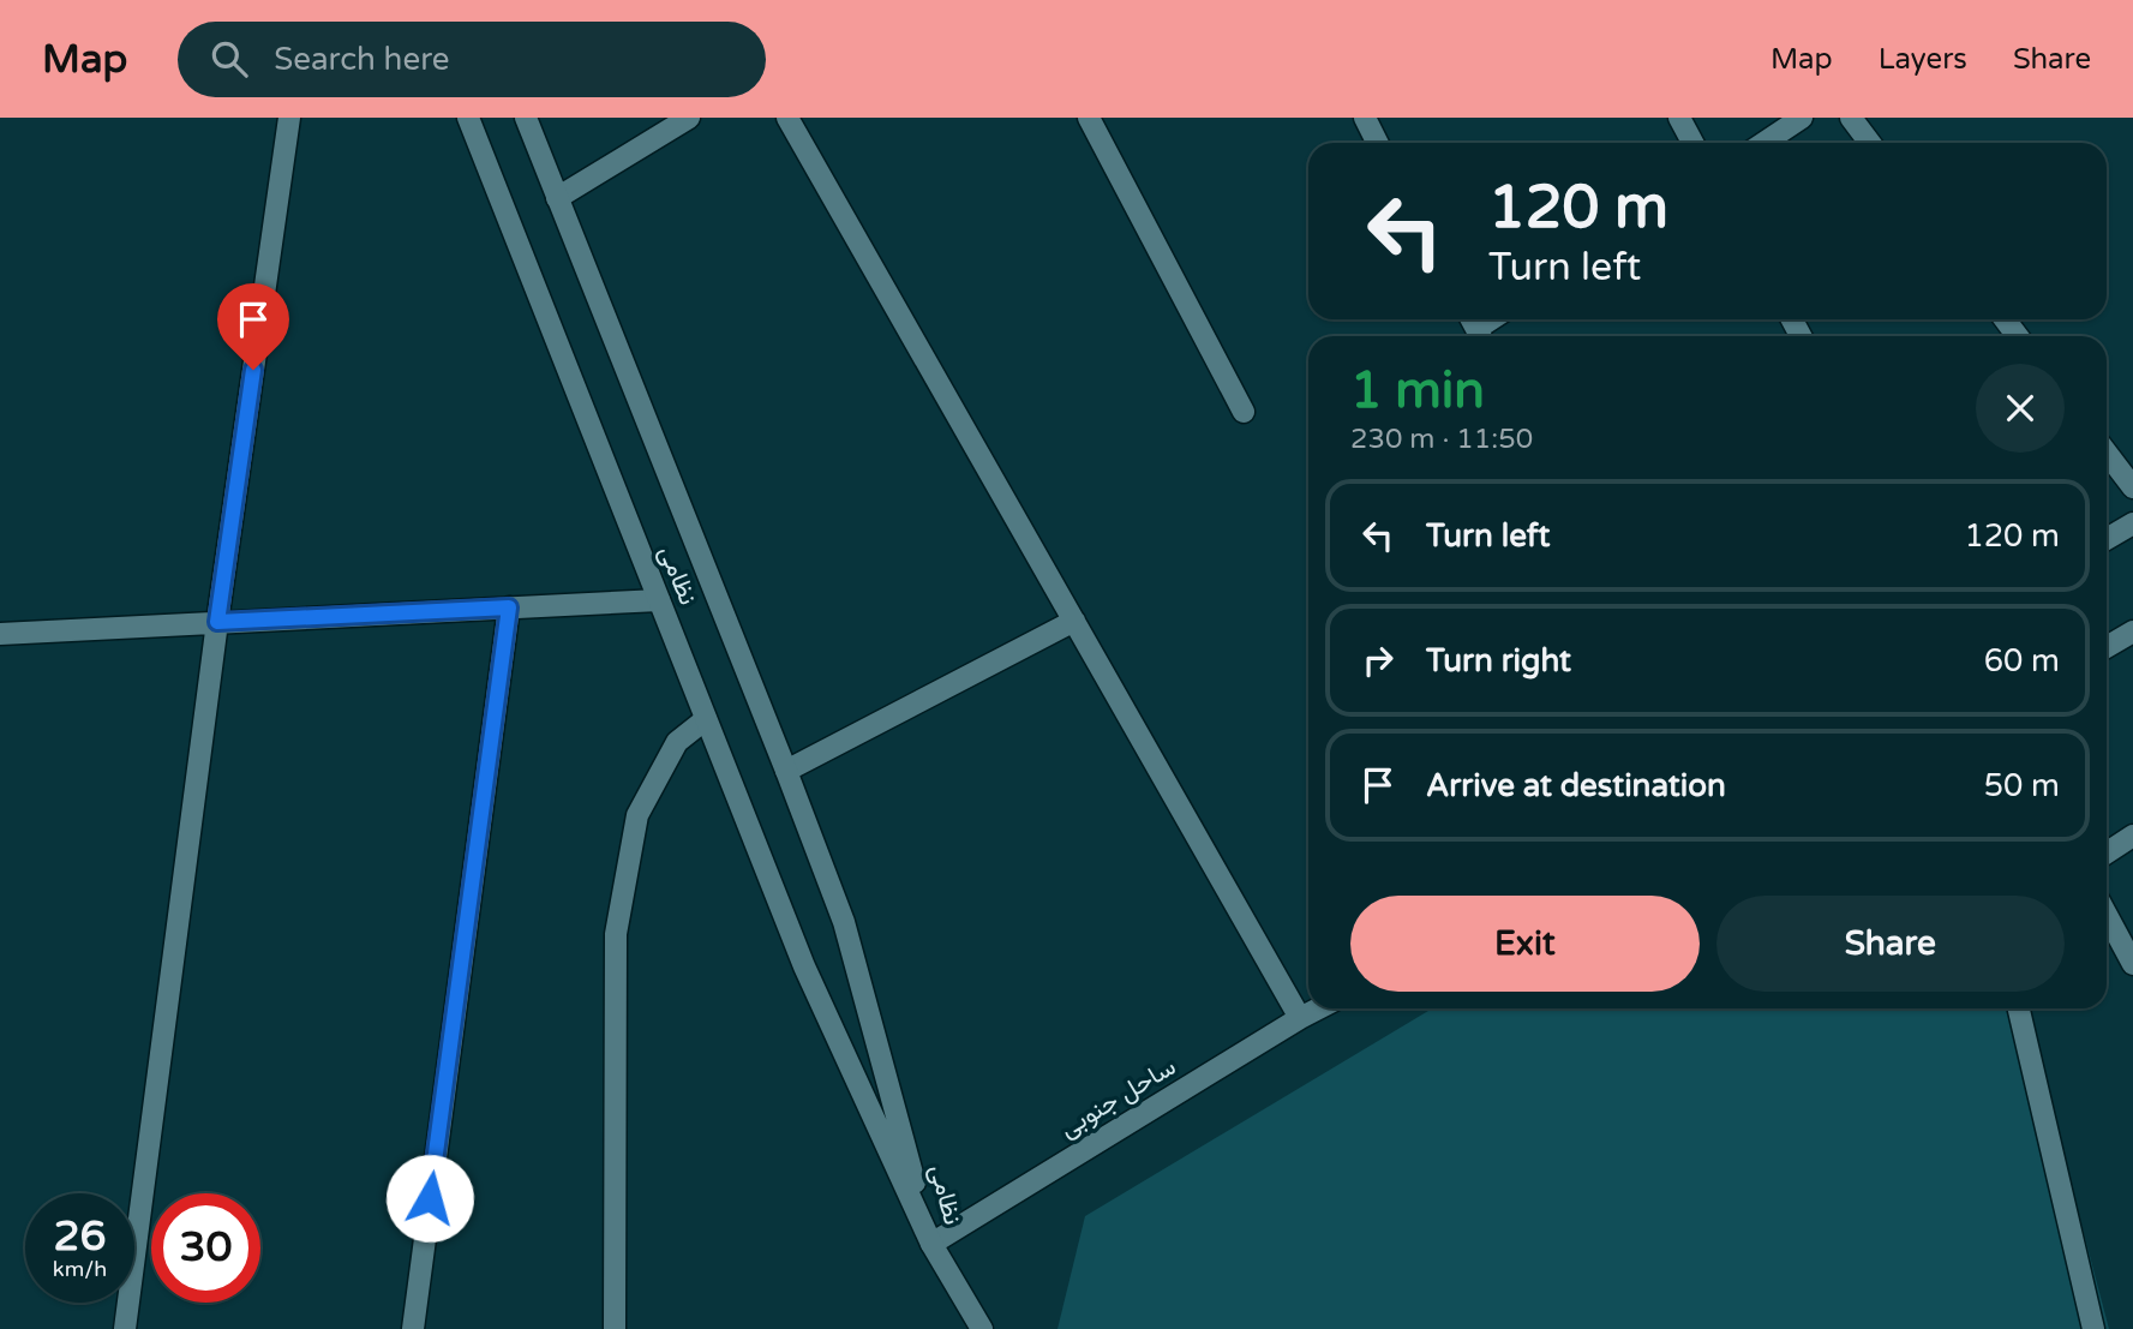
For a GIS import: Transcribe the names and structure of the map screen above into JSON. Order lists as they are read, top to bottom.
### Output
{
  "streets": {
    "street": ["نظامی", "ساحل جنوبی"]
  },
  "crossings": [
    ["نظامی", "ساحل جنوبی"]
  ],
  "page": {
    "header": "Map",
    "search": "Search here",
    "nav": ["Map", "Layers", "Share"],
    "turn": ["120 m", "Turn left"],
    "heading": ["1 min", "230 m · 11:50"],
    "list": [
      {
        "name": "Turn left",
        "value": "120 m"
      },
      {
        "name": "Turn right",
        "value": "60 m"
      },
      {
        "name": "Arrive at destination",
        "value": "50 m"
      }
    ],
    "buttons": ["Exit", "Share"],
    "speed": "26 km/h",
    "limit": "30"
  }
}
